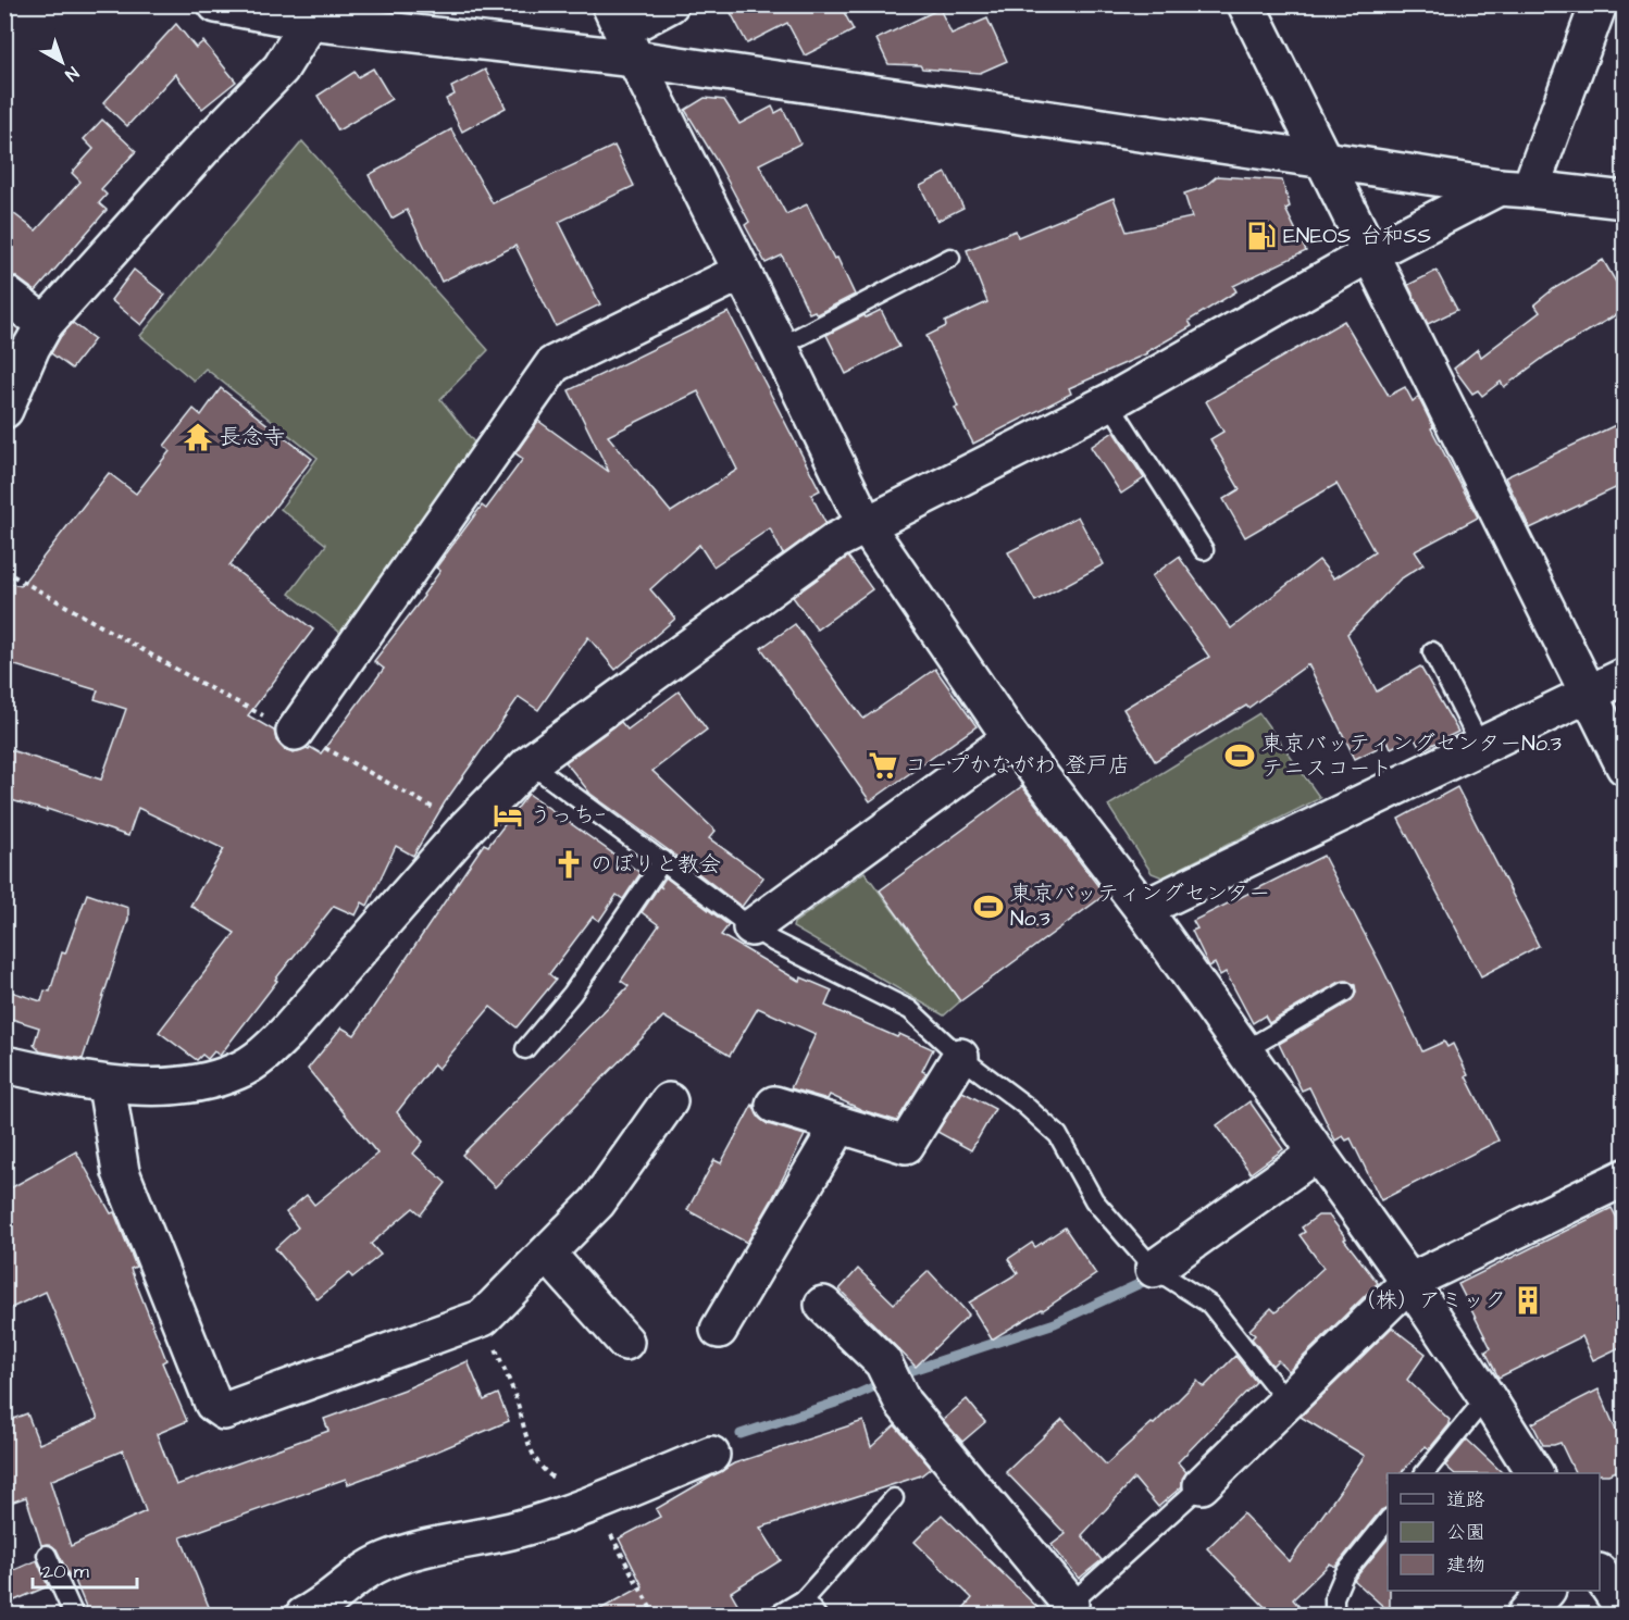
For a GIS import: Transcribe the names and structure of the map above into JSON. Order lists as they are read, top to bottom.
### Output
{
  "places": {
    "fuel station": ["ENEOS 台和SS"],
    "temple": ["長念寺"],
    "sports": ["東京バッティングセンターNo.3 テニスコート", "東京バッティングセンター No.3"],
    "supermarket": ["コープかながわ 登戸店"],
    "hotel": ["うっちｰ"],
    "church": ["のぼりと教会"],
    "building": ["（株）アミック"]
  },
  "legend": ["道路", "公園", "建物"],
  "scale_bar": "20 m",
  "north": "bottom right"
}
